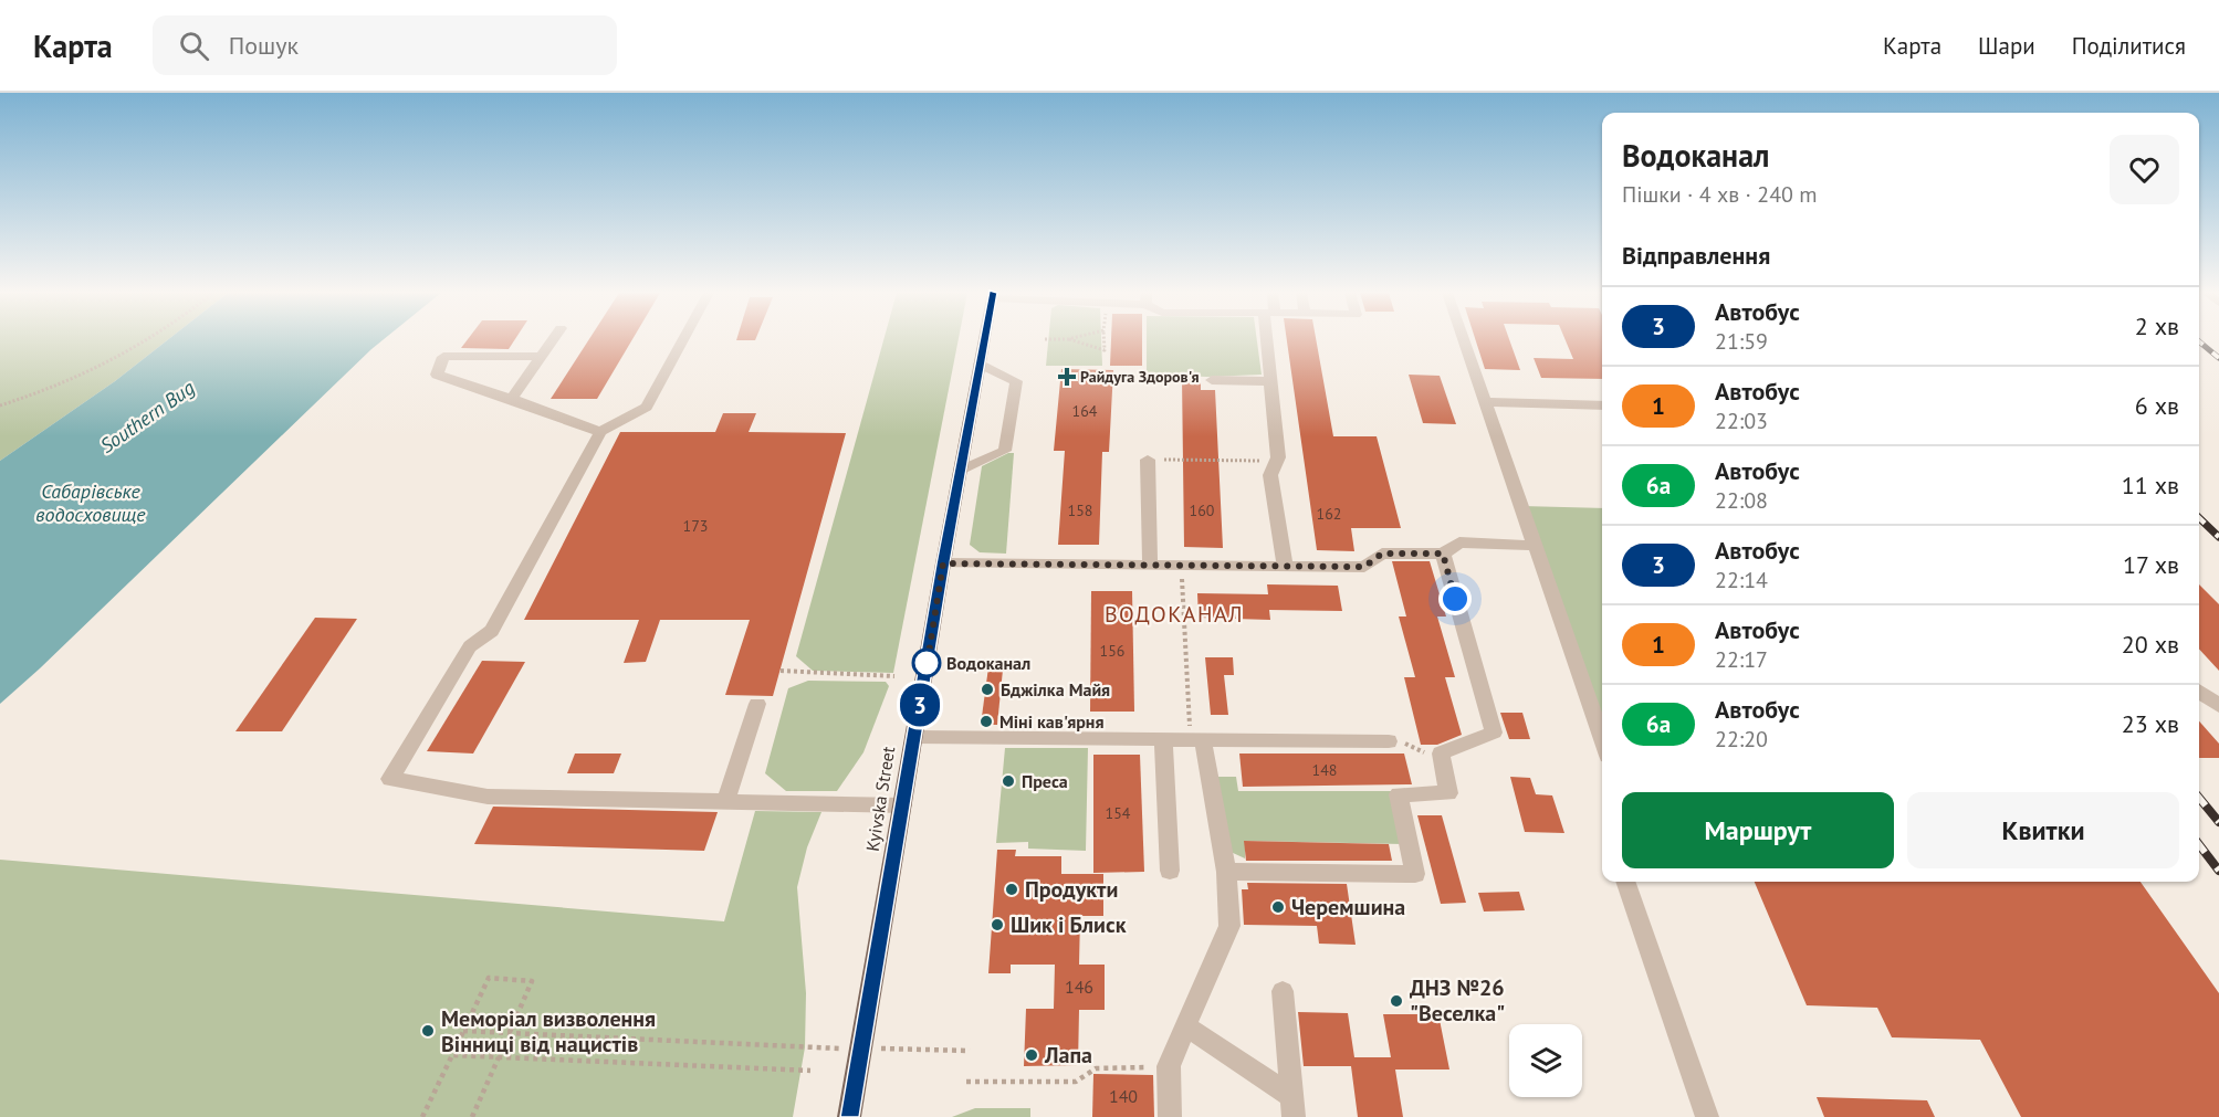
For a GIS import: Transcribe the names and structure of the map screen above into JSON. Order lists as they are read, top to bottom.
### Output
{
  "streets": {
    "main road": ["Kyivska Street"]
  },
  "districts": ["ВОДОКАНАЛ"],
  "water": ["Southern Bug", "Сабарівське водосховище"],
  "places": {
    "health": ["Райдуга Здоров'я"],
    "other": [
      "Водоканал",
      "Бджілка Майя",
      "Міні кав'ярня",
      "Преса",
      "Продукти",
      "Черемшина",
      "Шик і Блиск",
      "ДНЗ №26 \"Веселка\"",
      "Меморіал визволення Вінниці від нацистів",
      "Лапа"
    ]
  },
  "lines": ["bus line 3"],
  "house_numbers": [
    "164",
    "158",
    "160",
    "162",
    "173",
    "156",
    "148",
    "154",
    "146",
    "140"
  ],
  "page": {
    "header": "Карта",
    "search": "Пошук",
    "nav": ["Карта", "Шари", "Поділитися"],
    "on_map": "3",
    "heading": [
      ["Водоканал", "Пішки · 4 хв · 240 m"],
      "Відправлення"
    ],
    "list": [
      {
        "mark": "3",
        "name": "Автобус",
        "note": "21:59",
        "value": "2 хв"
      },
      {
        "mark": "1",
        "name": "Автобус",
        "note": "22:03",
        "value": "6 хв"
      },
      {
        "mark": "6а",
        "name": "Автобус",
        "note": "22:08",
        "value": "11 хв"
      },
      {
        "mark": "3",
        "name": "Автобус",
        "note": "22:14",
        "value": "17 хв"
      },
      {
        "mark": "1",
        "name": "Автобус",
        "note": "22:17",
        "value": "20 хв"
      },
      {
        "mark": "6а",
        "name": "Автобус",
        "note": "22:20",
        "value": "23 хв"
      }
    ],
    "buttons": ["Маршрут", "Квитки"]
  }
}
